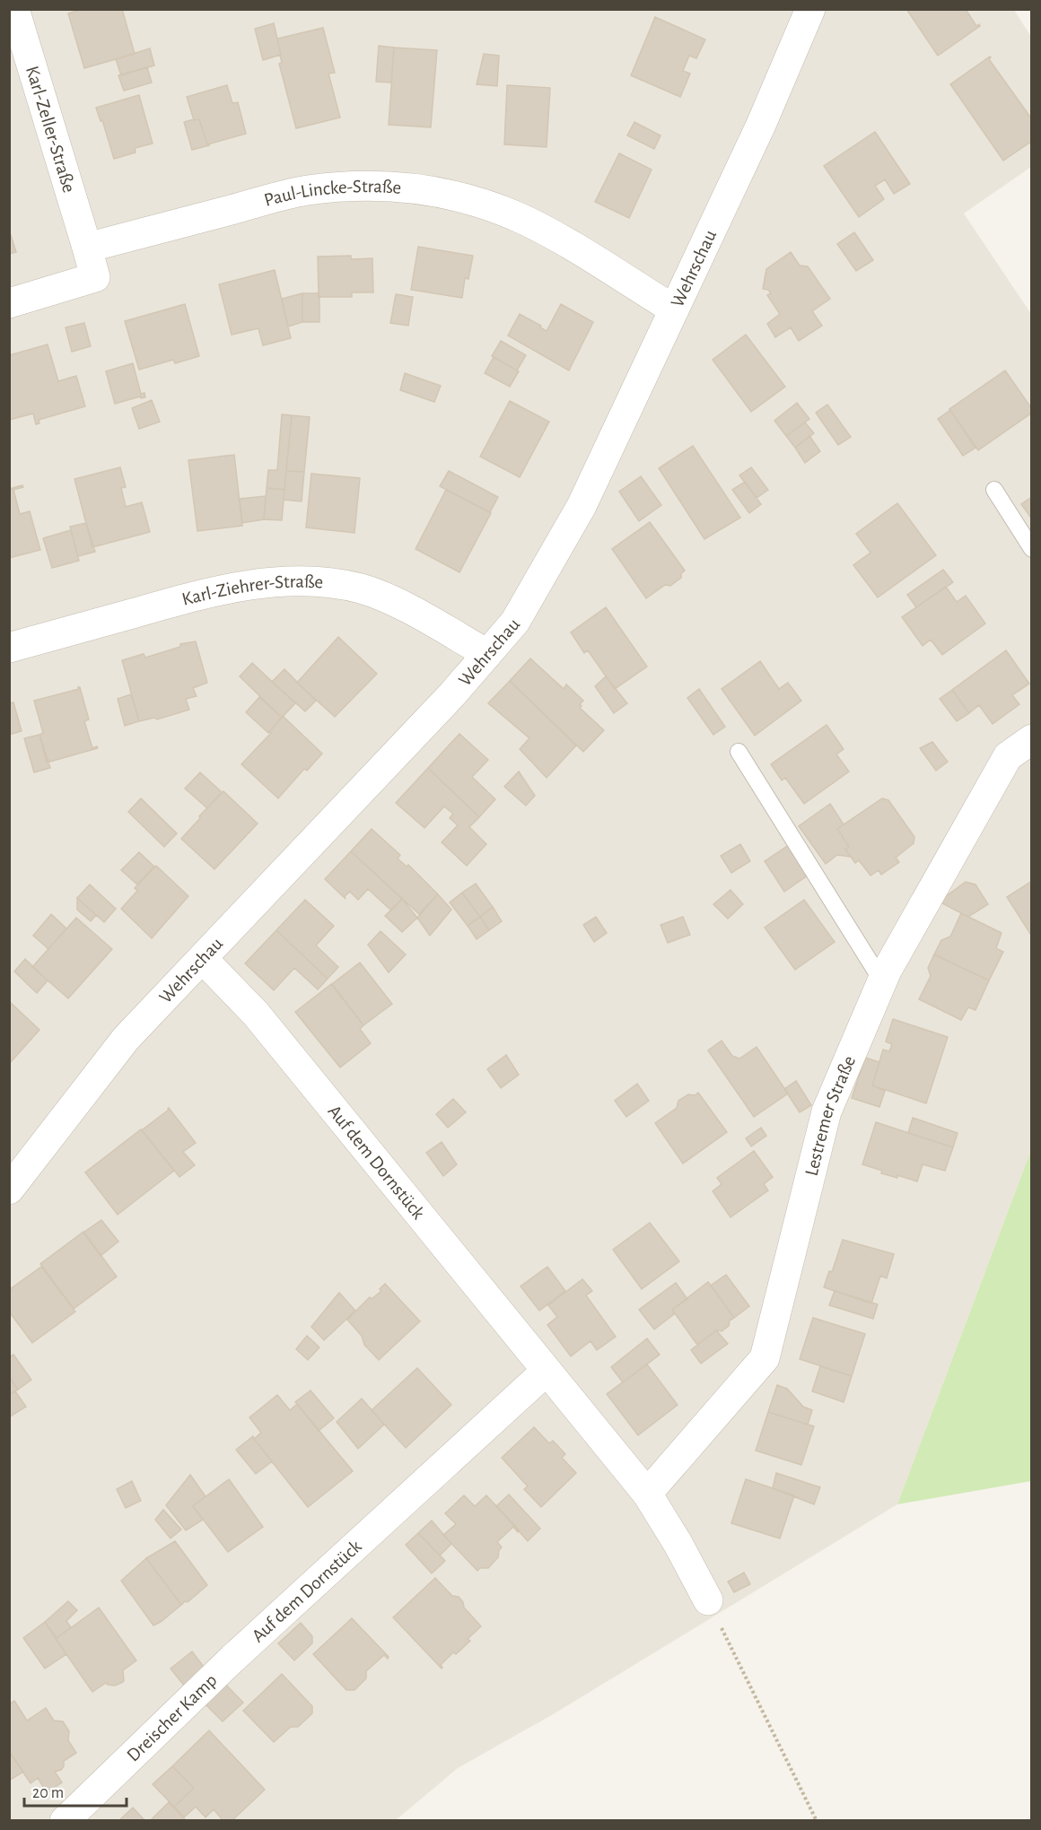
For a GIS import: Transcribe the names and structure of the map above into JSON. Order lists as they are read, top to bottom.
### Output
{
  "streets": {
    "street": [
      "Karl-Zeller-Straße",
      "Paul-Lincke-Straße",
      "Wehrschau",
      "Karl-Ziehrer-Straße",
      "Lestremer Straße",
      "Auf dem Dornstück",
      "Dreischer Kamp"
    ]
  },
  "crossings": [
    ["Karl-Zeller-Straße", "Paul-Lincke-Straße"],
    ["Paul-Lincke-Straße", "Wehrschau"],
    ["Wehrschau", "Karl-Ziehrer-Straße"],
    ["Wehrschau", "Auf dem Dornstück"],
    ["Lestremer Straße", "Auf dem Dornstück"],
    ["Auf dem Dornstück", "Dreischer Kamp"]
  ],
  "scale_bar": "20 m"
}
